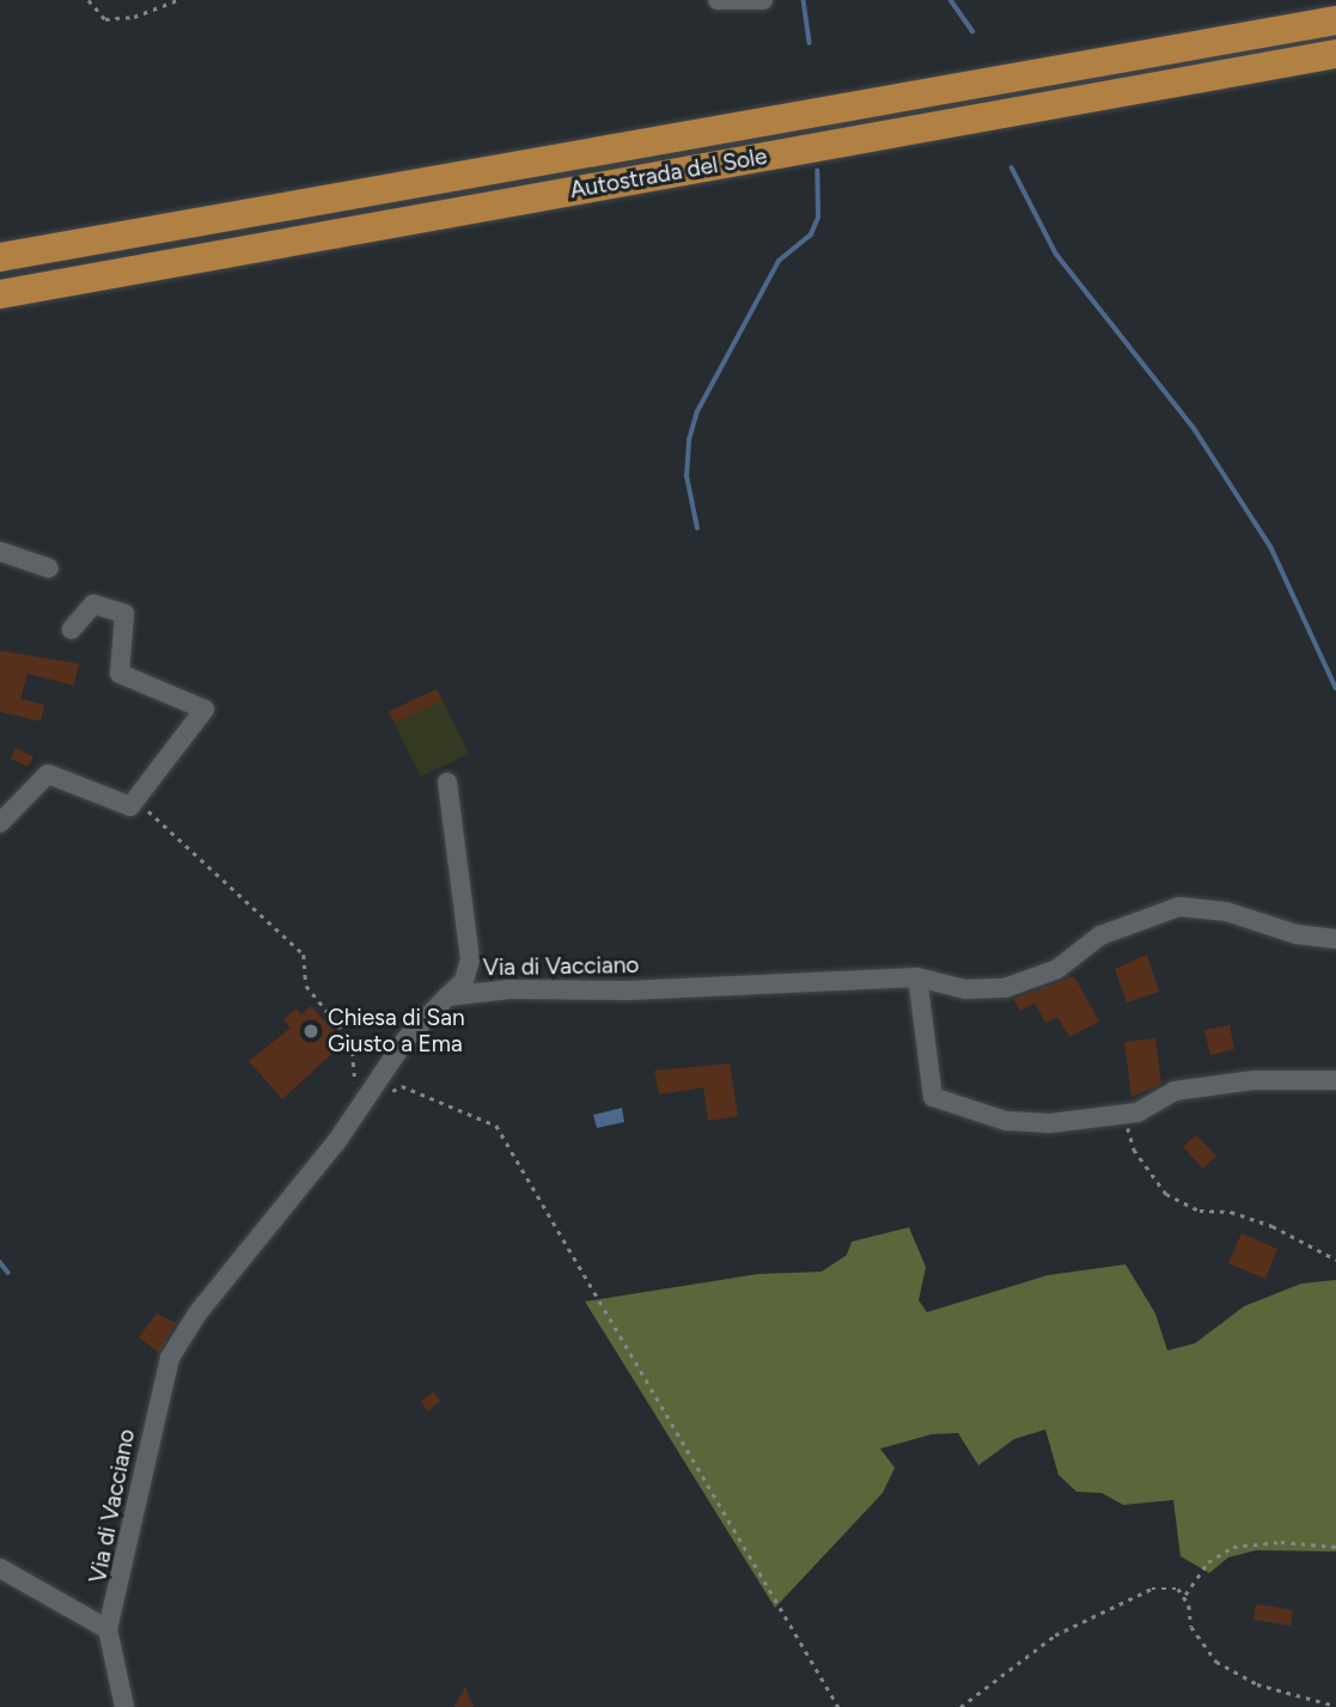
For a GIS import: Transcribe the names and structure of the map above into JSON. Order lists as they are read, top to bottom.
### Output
{
  "streets": {
    "highway": ["Autostrada del Sole"],
    "street": ["Via di Vacciano"]
  },
  "places": ["Chiesa di San Giusto a Ema"]
}
